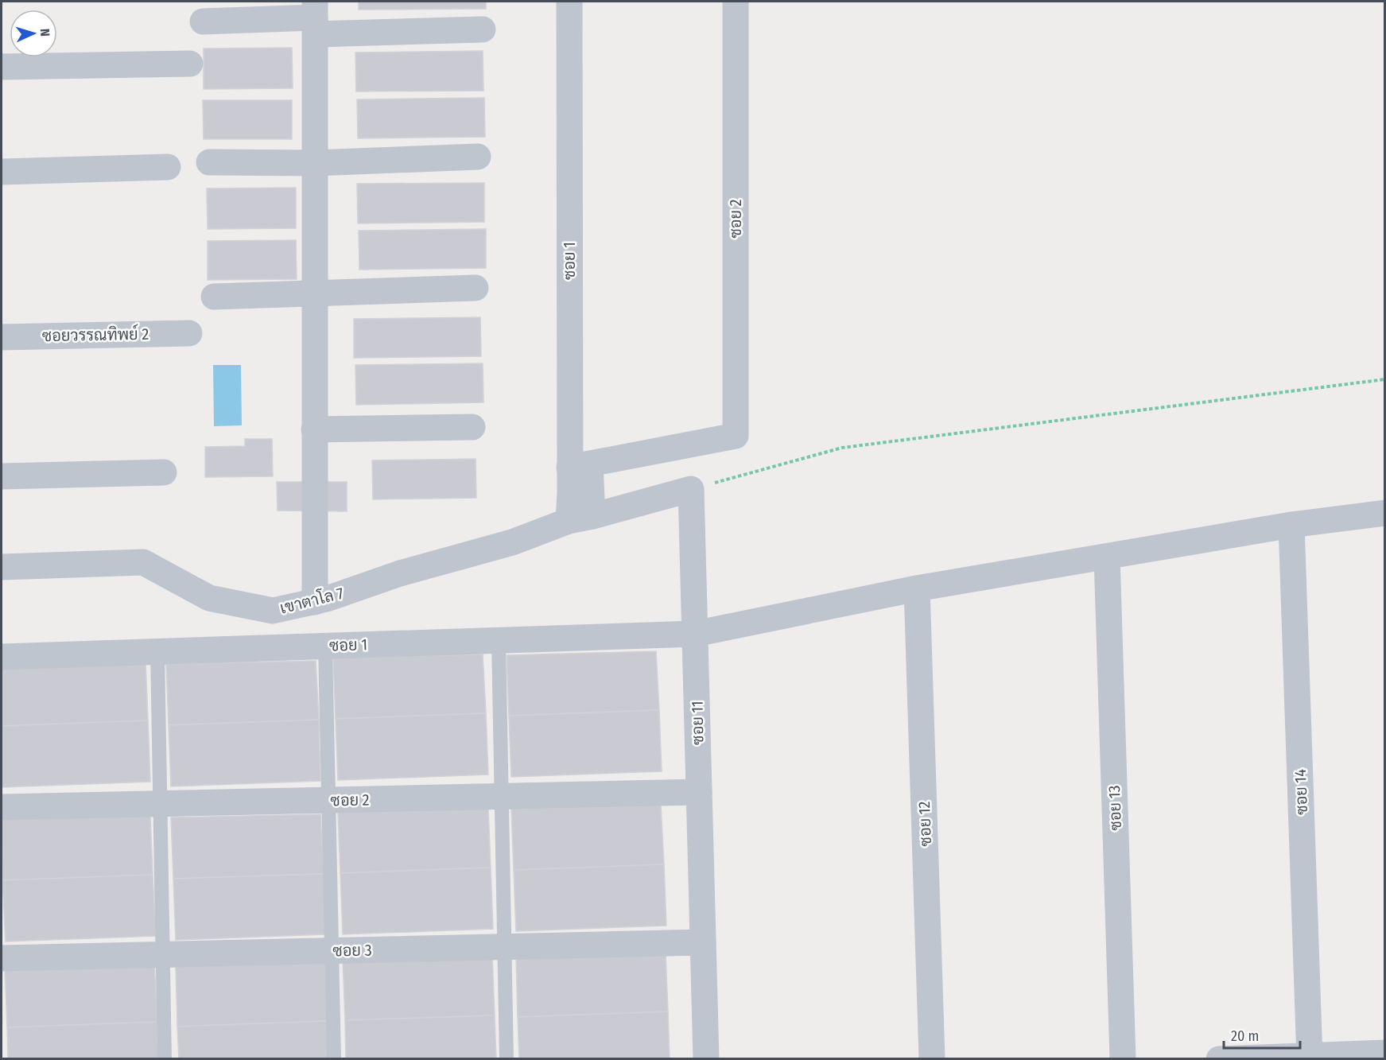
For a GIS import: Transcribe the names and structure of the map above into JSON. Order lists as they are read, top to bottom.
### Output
{
  "streets": {
    "street": [
      "ซอย 2",
      "ซอย 1",
      "ซอยวรรณทิพย์ 2",
      "เขาตาโล 7",
      "ซอย 11",
      "ซอย 14",
      "ซอย 13",
      "ซอย 12",
      "ซอย 3"
    ]
  },
  "crossings": [
    ["ซอย 2", "ซอย 1"],
    ["ซอย 2", "ซอย 11"],
    ["ซอย 1", "เขาตาโล 7"],
    ["ซอย 1", "ซอย 11"],
    ["ซอย 1", "ซอย 14"],
    ["ซอย 1", "ซอย 13"],
    ["ซอย 1", "ซอย 12"],
    ["ซอย 11", "ซอย 3"]
  ],
  "scale_bar": "20 m",
  "north": "right"
}
